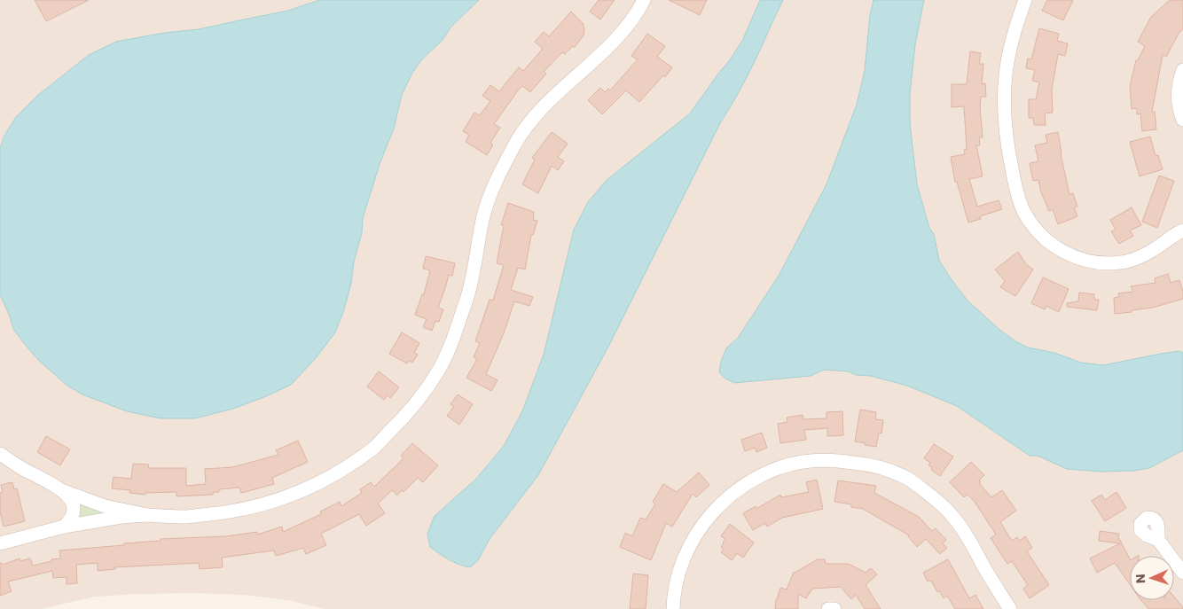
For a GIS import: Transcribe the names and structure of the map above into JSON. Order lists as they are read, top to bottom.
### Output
{
  "north": "left"
}
